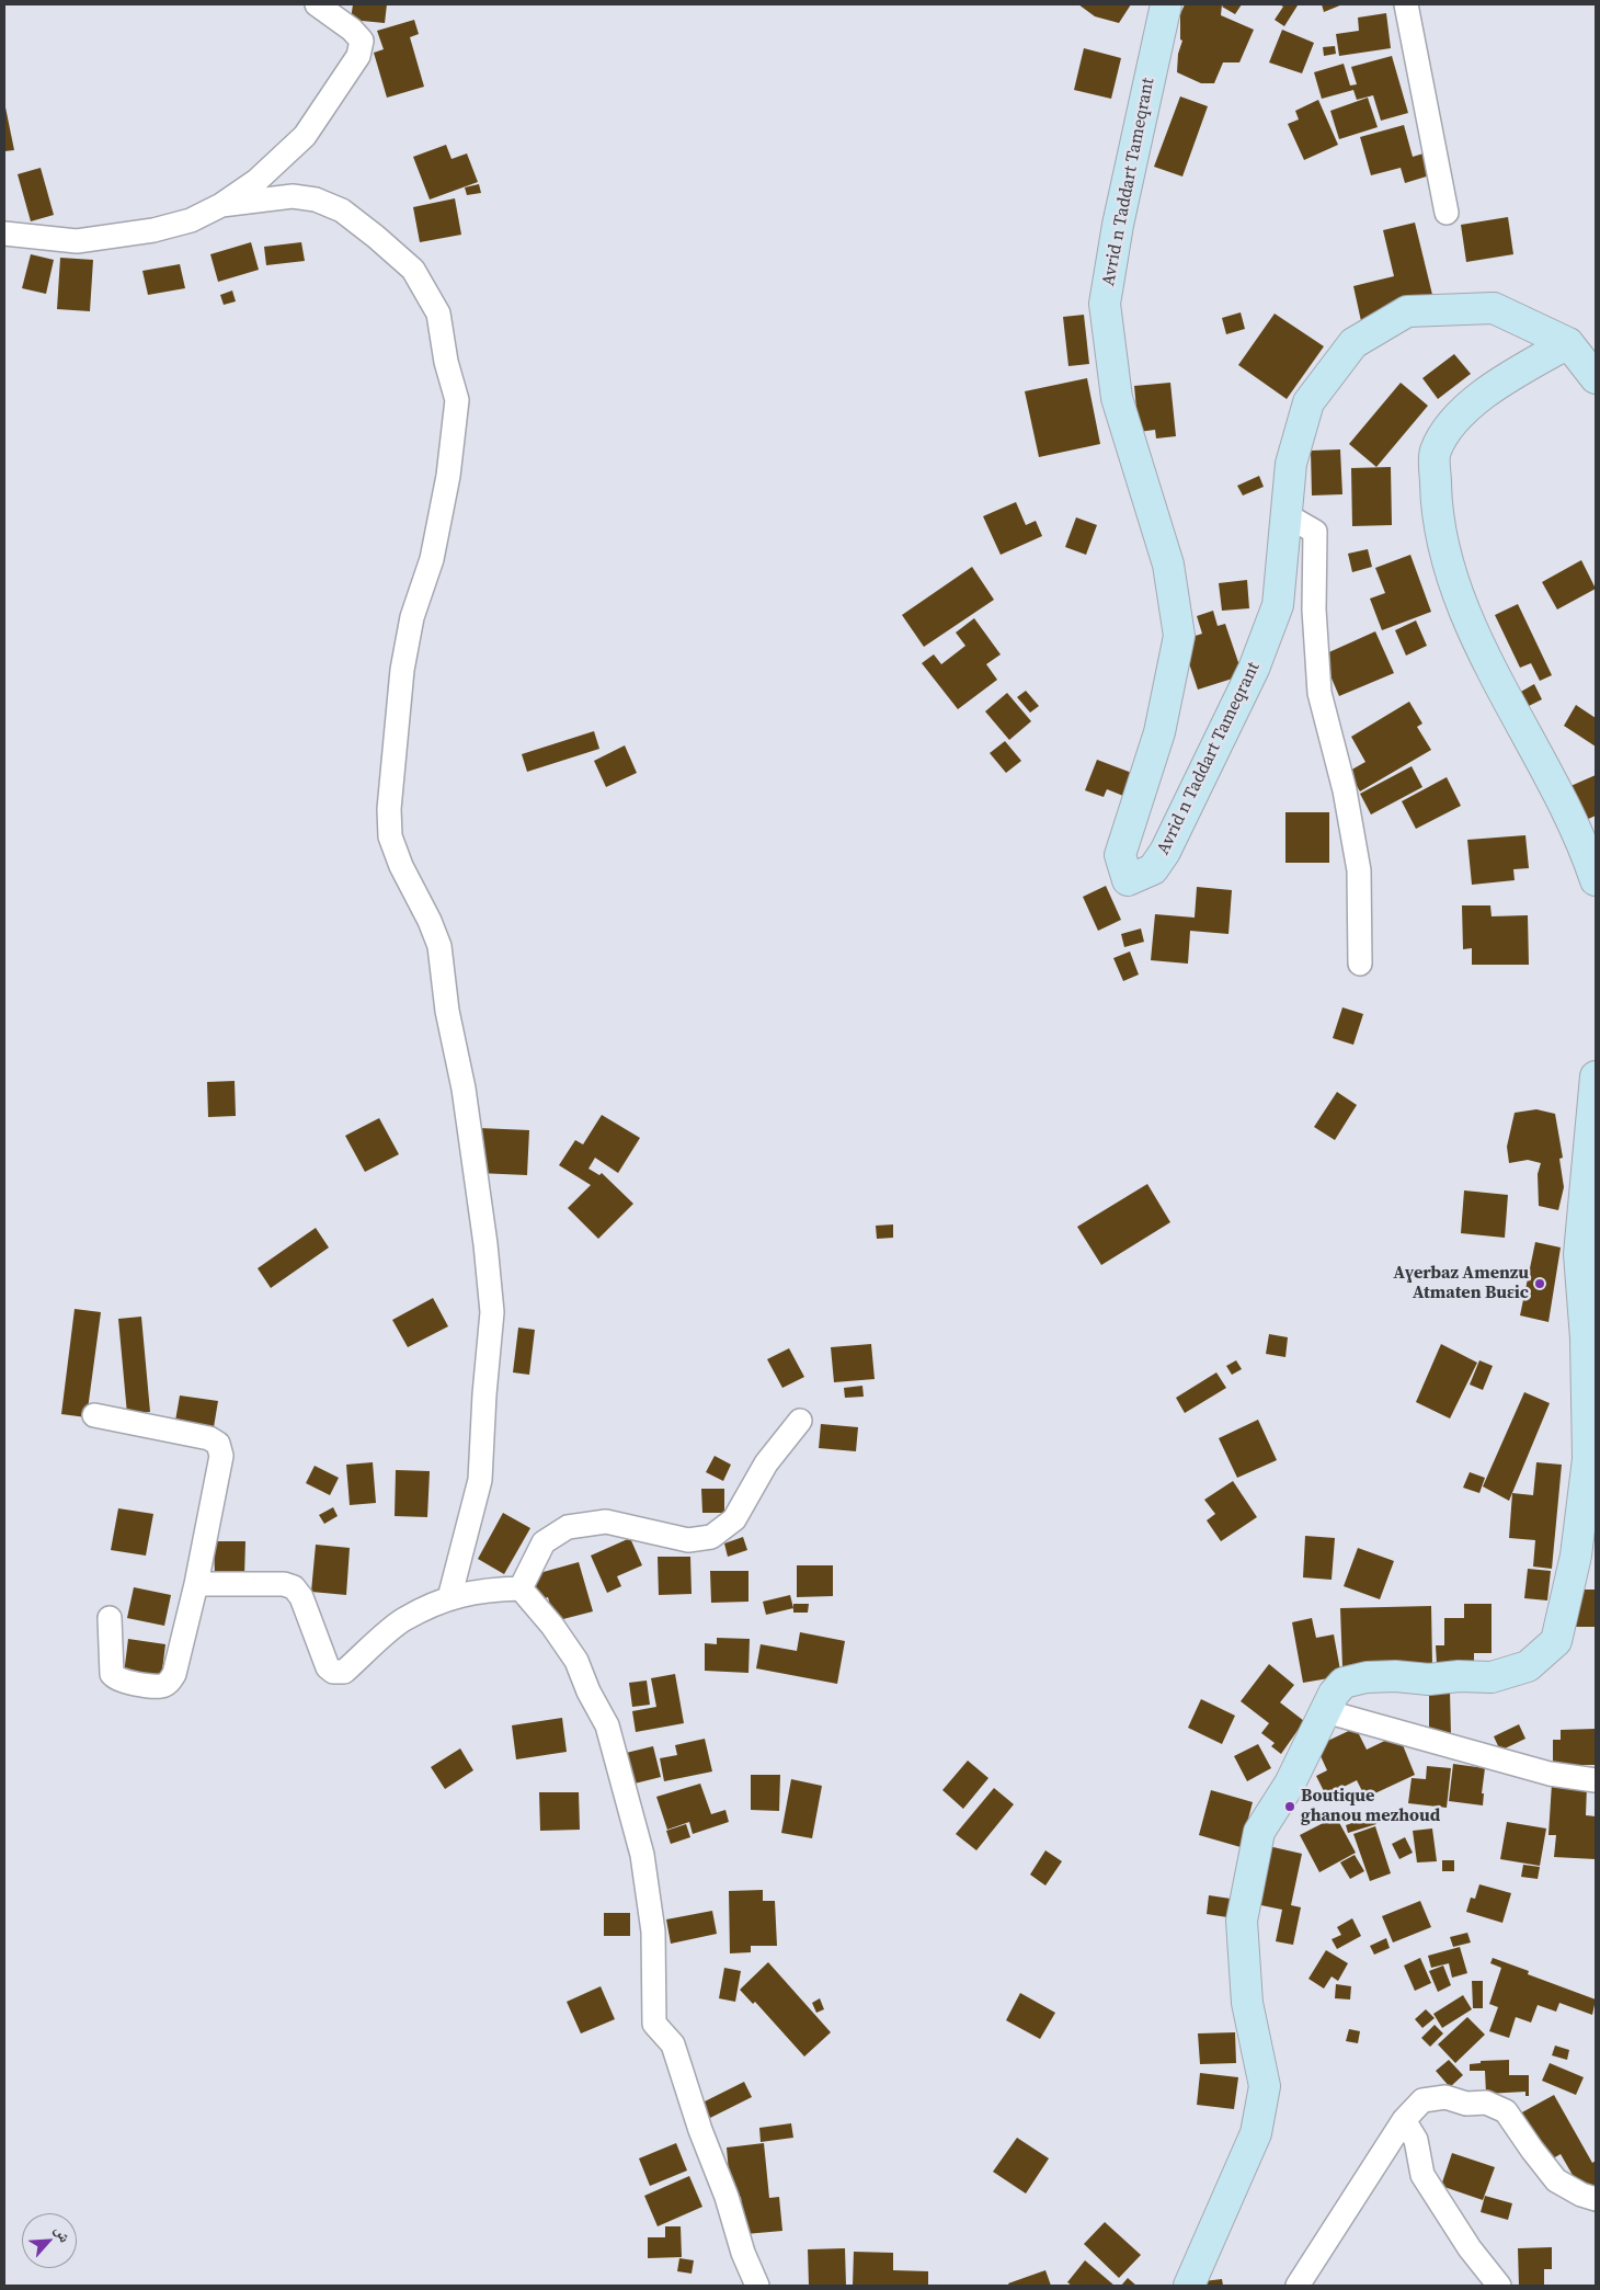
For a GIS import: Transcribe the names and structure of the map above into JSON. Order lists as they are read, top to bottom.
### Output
{
  "streets": {
    "street": ["Avrid n Taddart Tameqrant"]
  },
  "places": ["Aɣerbaz Amenzu Atmaten Buɛic", "Boutique ghanou mezhoud"],
  "north": "top right"
}
